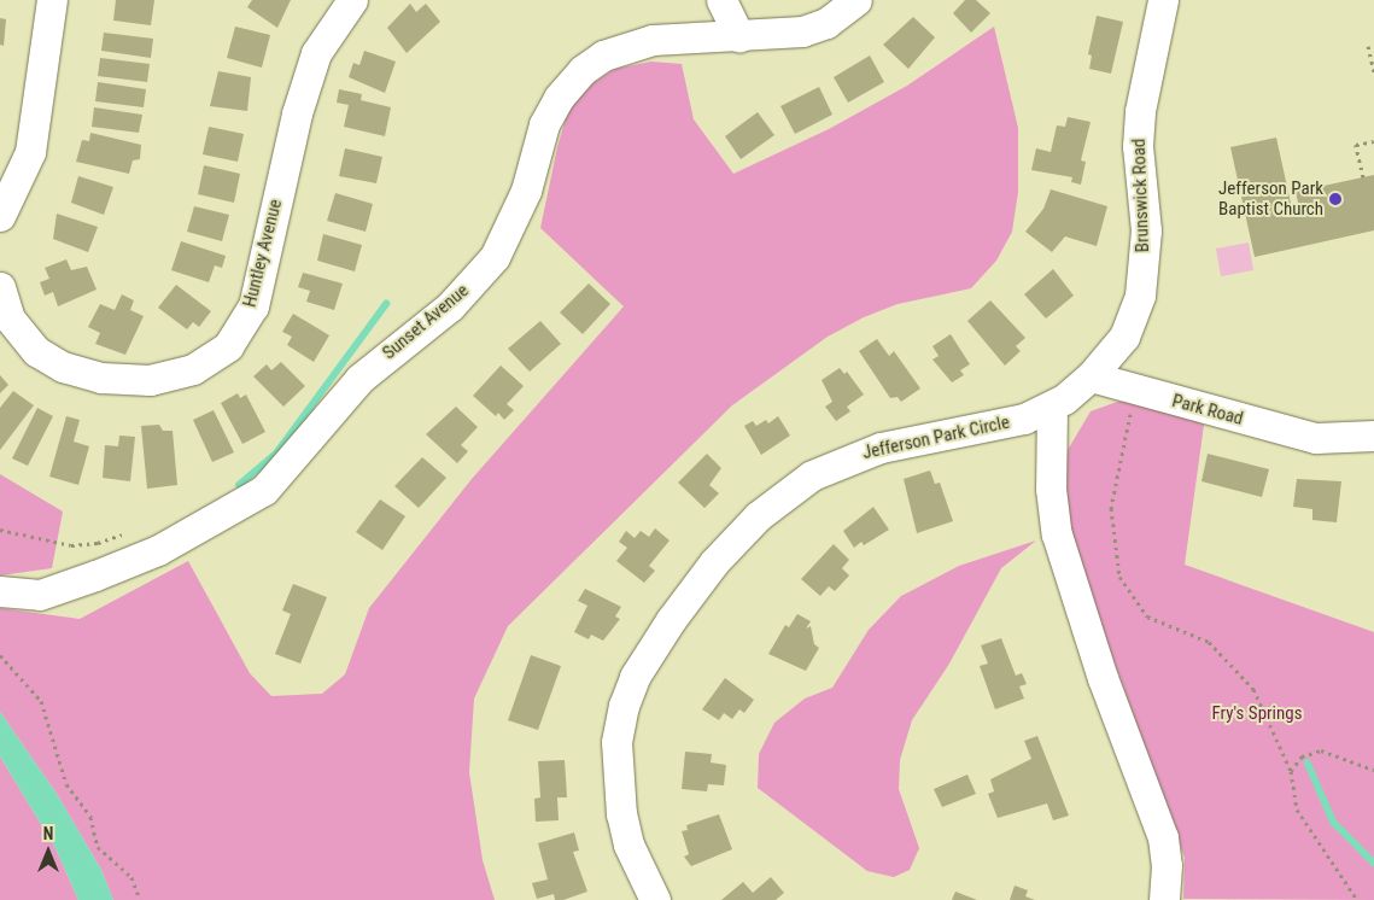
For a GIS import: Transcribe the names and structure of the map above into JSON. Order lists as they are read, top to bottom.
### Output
{
  "streets": {
    "street": [
      "Brunswick Road",
      "Huntley Avenue",
      "Sunset Avenue",
      "Park Road",
      "Jefferson Park Circle"
    ]
  },
  "crossings": [
    ["Brunswick Road", "Park Road"]
  ],
  "parks": ["Fry's Springs"],
  "places": ["Jefferson Park Baptist Church"],
  "north": "top"
}
